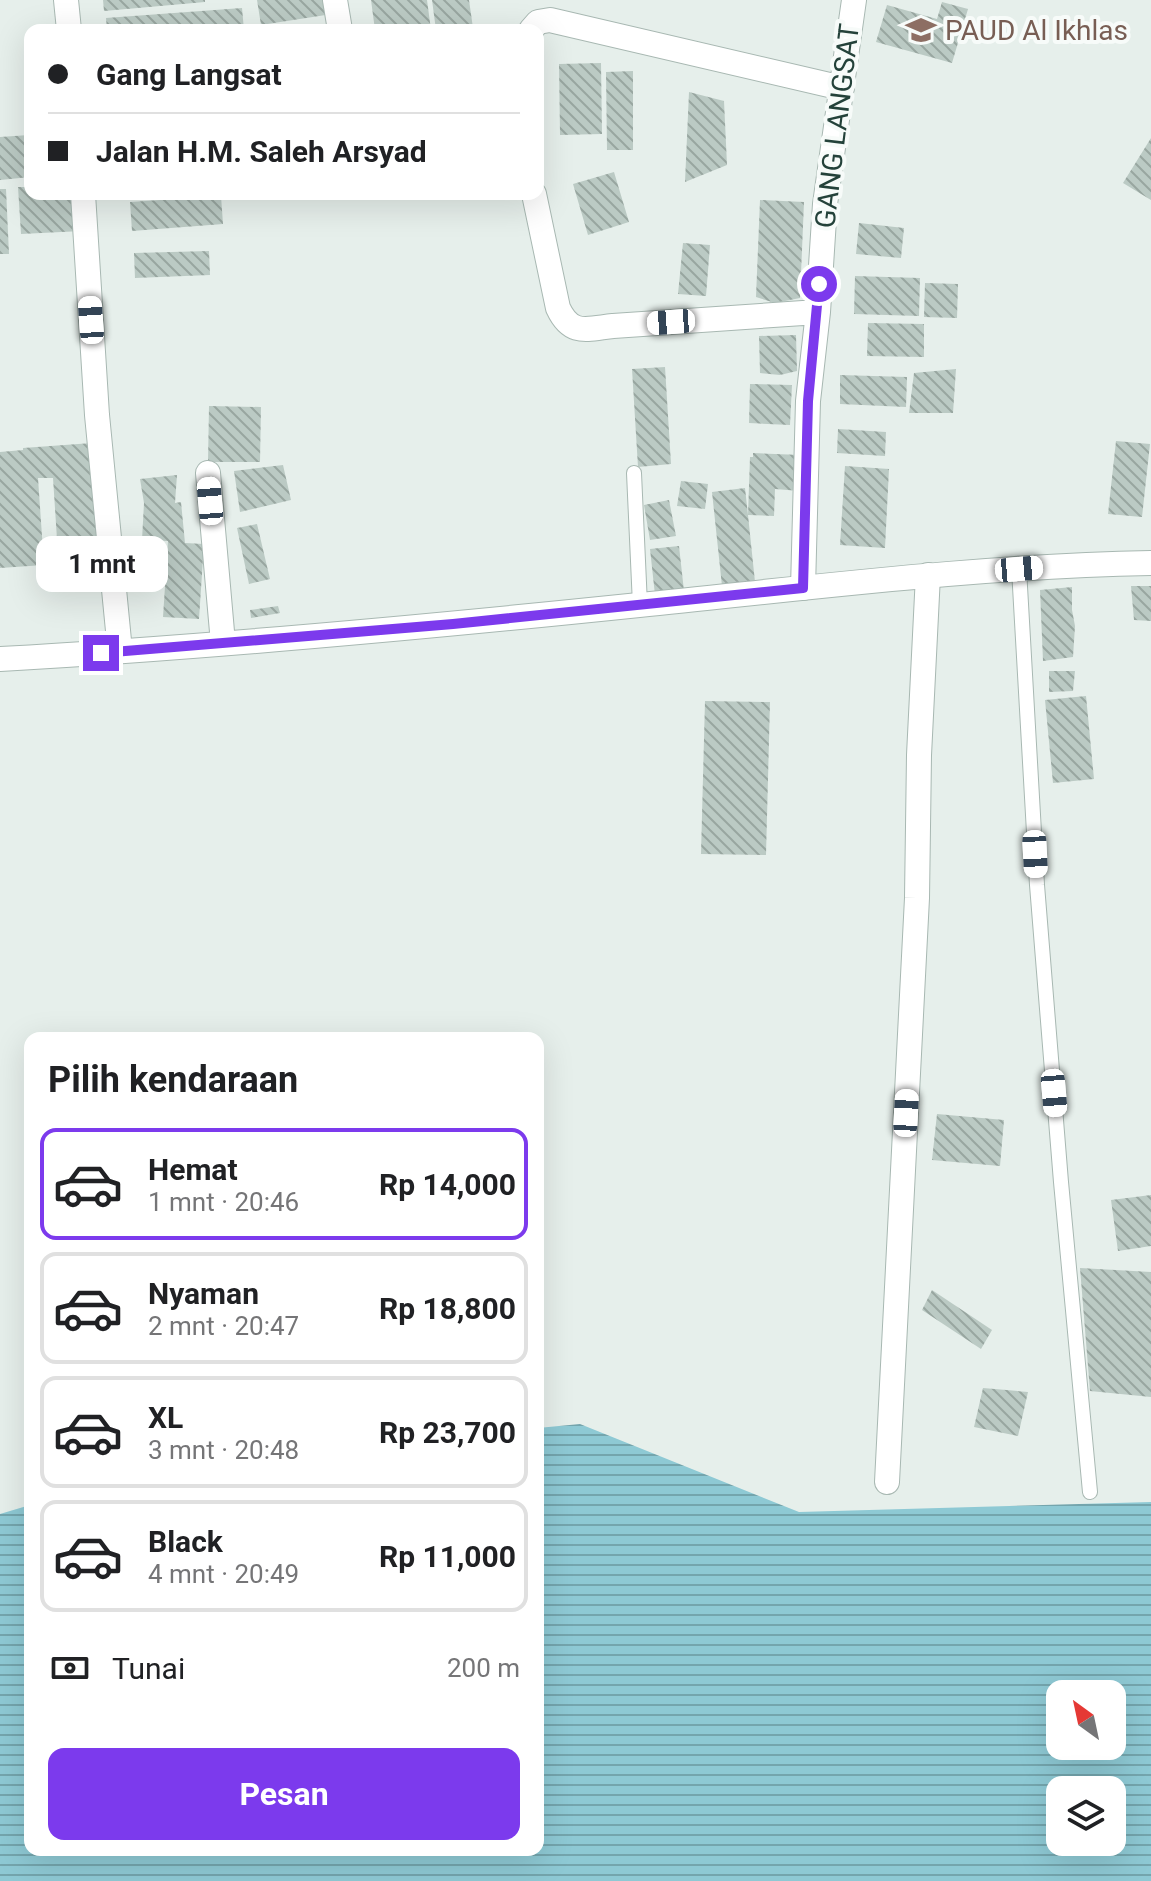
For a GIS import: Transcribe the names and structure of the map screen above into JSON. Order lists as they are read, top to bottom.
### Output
{
  "streets": {
    "street": ["GANG LANGSAT"]
  },
  "places": {
    "school or university": ["PAUD Al Ikhlas"]
  },
  "north": "top left",
  "page": {
    "banner": ["Gang Langsat", "Jalan H.M. Saleh Arsyad"],
    "bubble": "1 mnt",
    "heading": "Pilih kendaraan",
    "list": [
      {
        "name": "Hemat",
        "note": "1 mnt · 20:46",
        "value": "Rp 14,000"
      },
      {
        "name": "Nyaman",
        "note": "2 mnt · 20:47",
        "value": "Rp 18,800"
      },
      {
        "name": "XL",
        "note": "3 mnt · 20:48",
        "value": "Rp 23,700"
      },
      {
        "name": "Black",
        "note": "4 mnt · 20:49",
        "value": "Rp 11,000"
      }
    ],
    "pay": ["Tunai", "200 m"],
    "buttons": "Pesan"
  }
}
